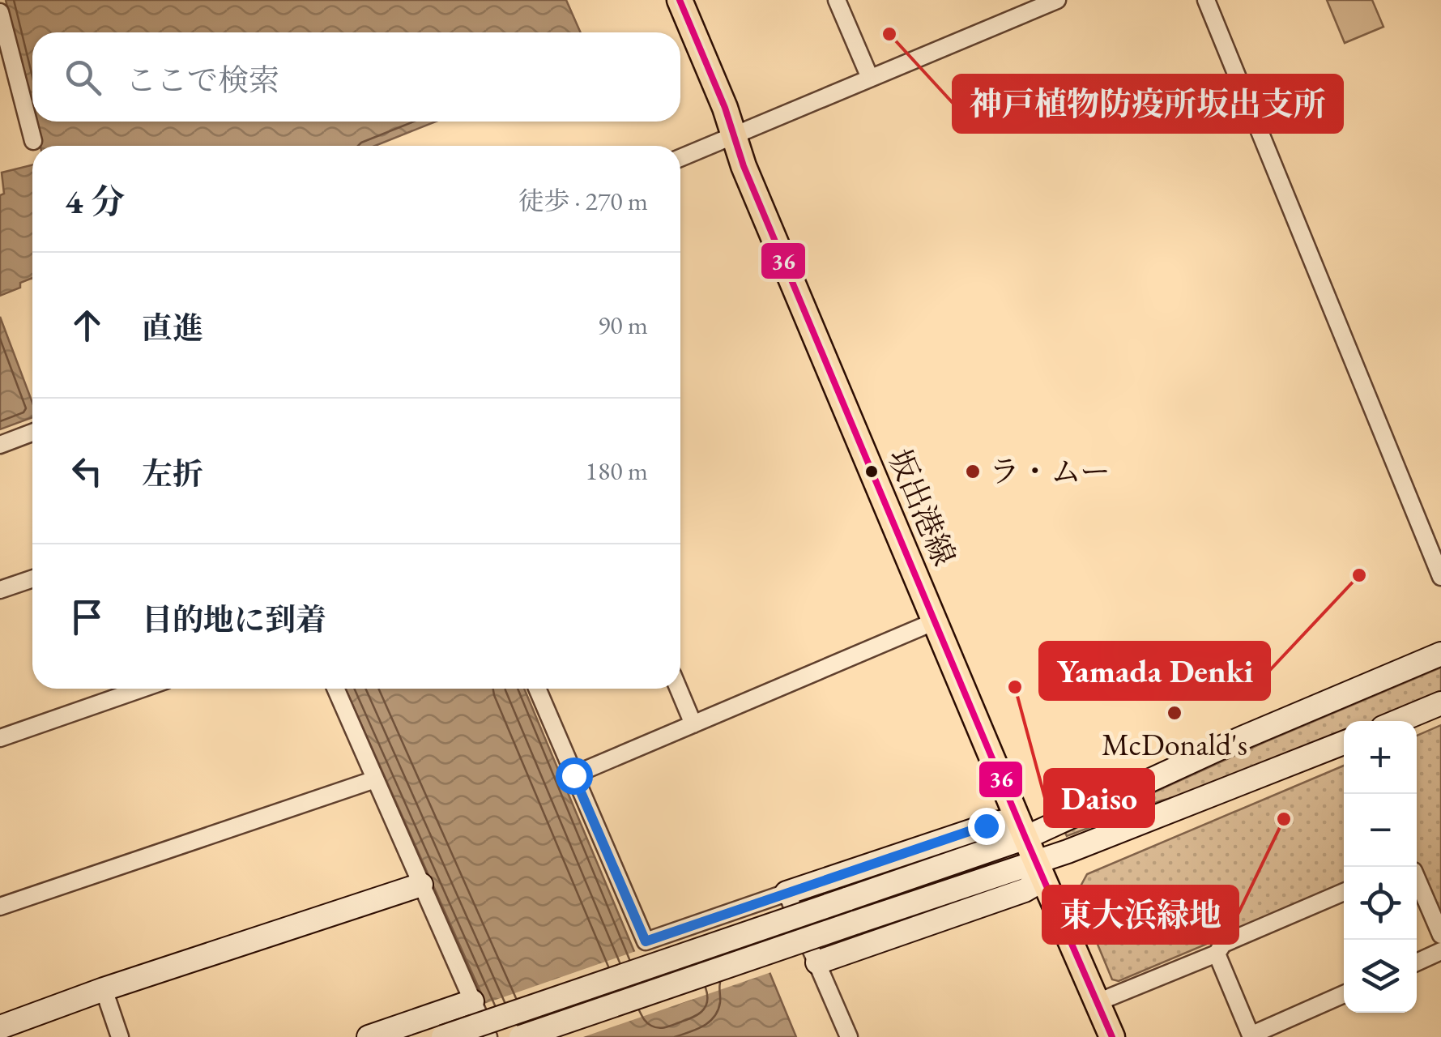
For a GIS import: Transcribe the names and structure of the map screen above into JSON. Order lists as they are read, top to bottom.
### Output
{
  "streets": {
    "main road": ["坂出港線"]
  },
  "places": [
    "神戸植物防疫所坂出支所",
    "ラ・ムー",
    "Yamada Denki",
    "Daiso",
    "McDonald's",
    "東大浜緑地"
  ],
  "lines": ["transit line 36"],
  "page": {
    "search": "ここで検索",
    "heading": ["4 分", "徒歩 · 270 m"],
    "list": [
      ["直進", "90 m"],
      ["左折", "180 m"],
      "目的地に到着"
    ],
    "map_buttons": ["+", "−"]
  }
}
